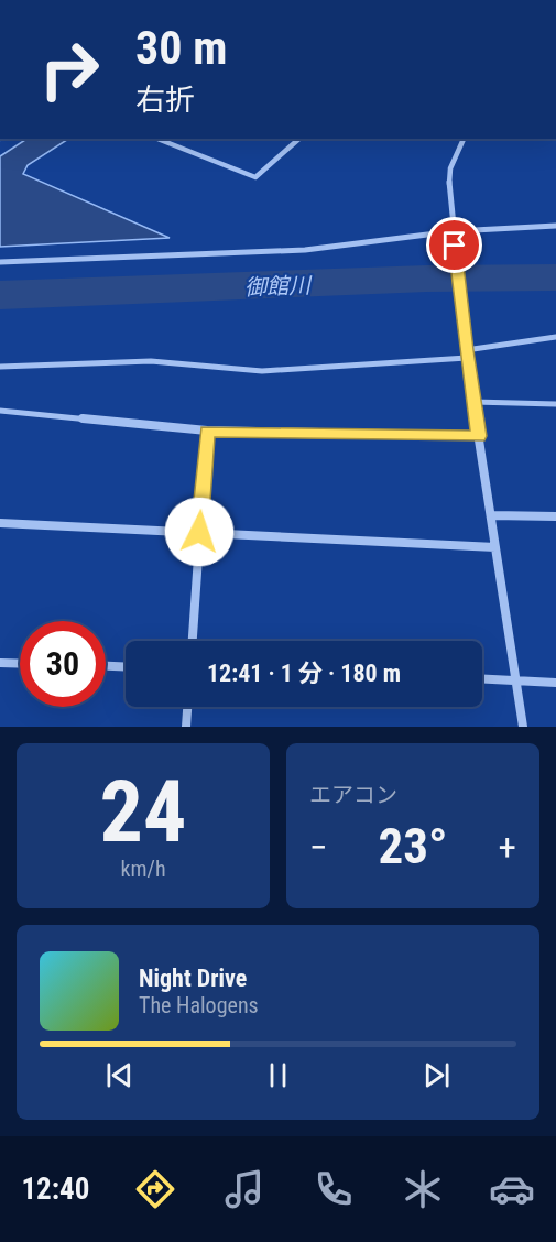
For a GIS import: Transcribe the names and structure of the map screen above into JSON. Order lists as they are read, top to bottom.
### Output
{
  "water": ["御館川"],
  "page": {
    "turn": ["30 m", "右折"],
    "limit": "30",
    "trip": "12:41 · 1 分 · 180 m",
    "tile": [
      ["24", "km/h"],
      "エアコン"
    ],
    "heat": ["−", "23°", "+"],
    "song": ["Night Drive", "The Halogens"],
    "tabs": "12:40"
  }
}
